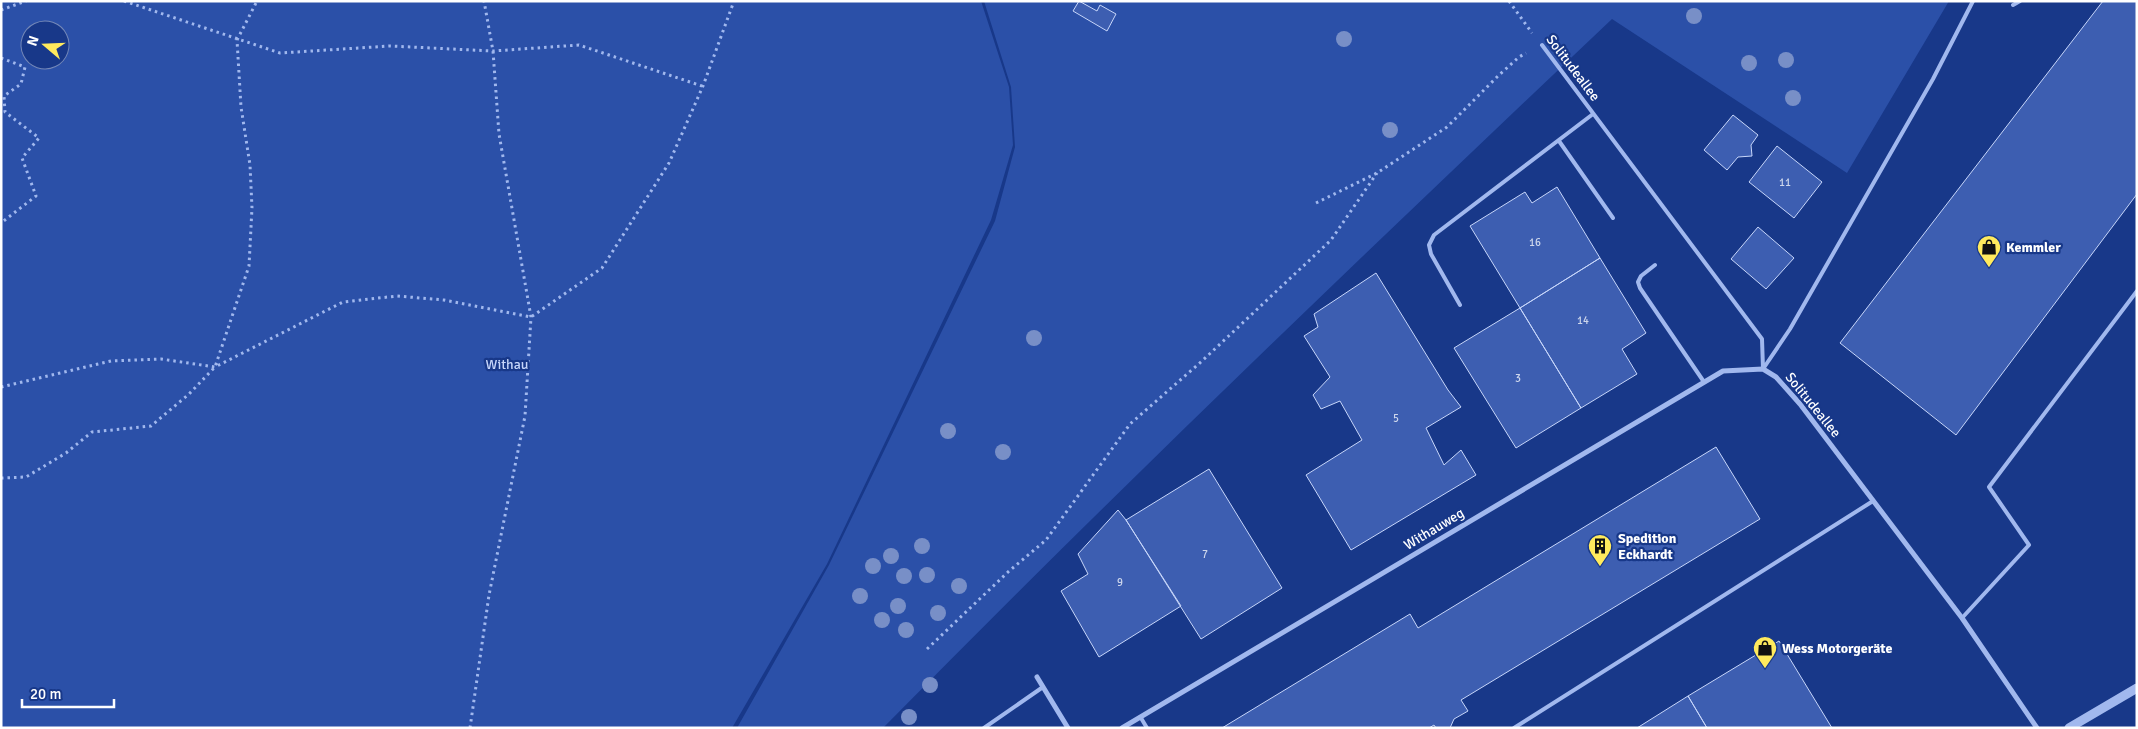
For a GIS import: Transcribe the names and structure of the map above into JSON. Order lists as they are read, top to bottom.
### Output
{
  "streets": {
    "street": ["Solitudeallee", "Withauweg"]
  },
  "crossings": [
    ["Solitudeallee", "Withauweg"]
  ],
  "parks": ["Withau"],
  "places": {
    "shop": ["Kemmler", "Wess Motorgeräte"],
    "building": ["Spedition Eckhardt"]
  },
  "house_numbers": [
    "11",
    "16",
    "14",
    "3",
    "5",
    "7",
    "9"
  ],
  "scale_bar": "20 m",
  "north": "left"
}
